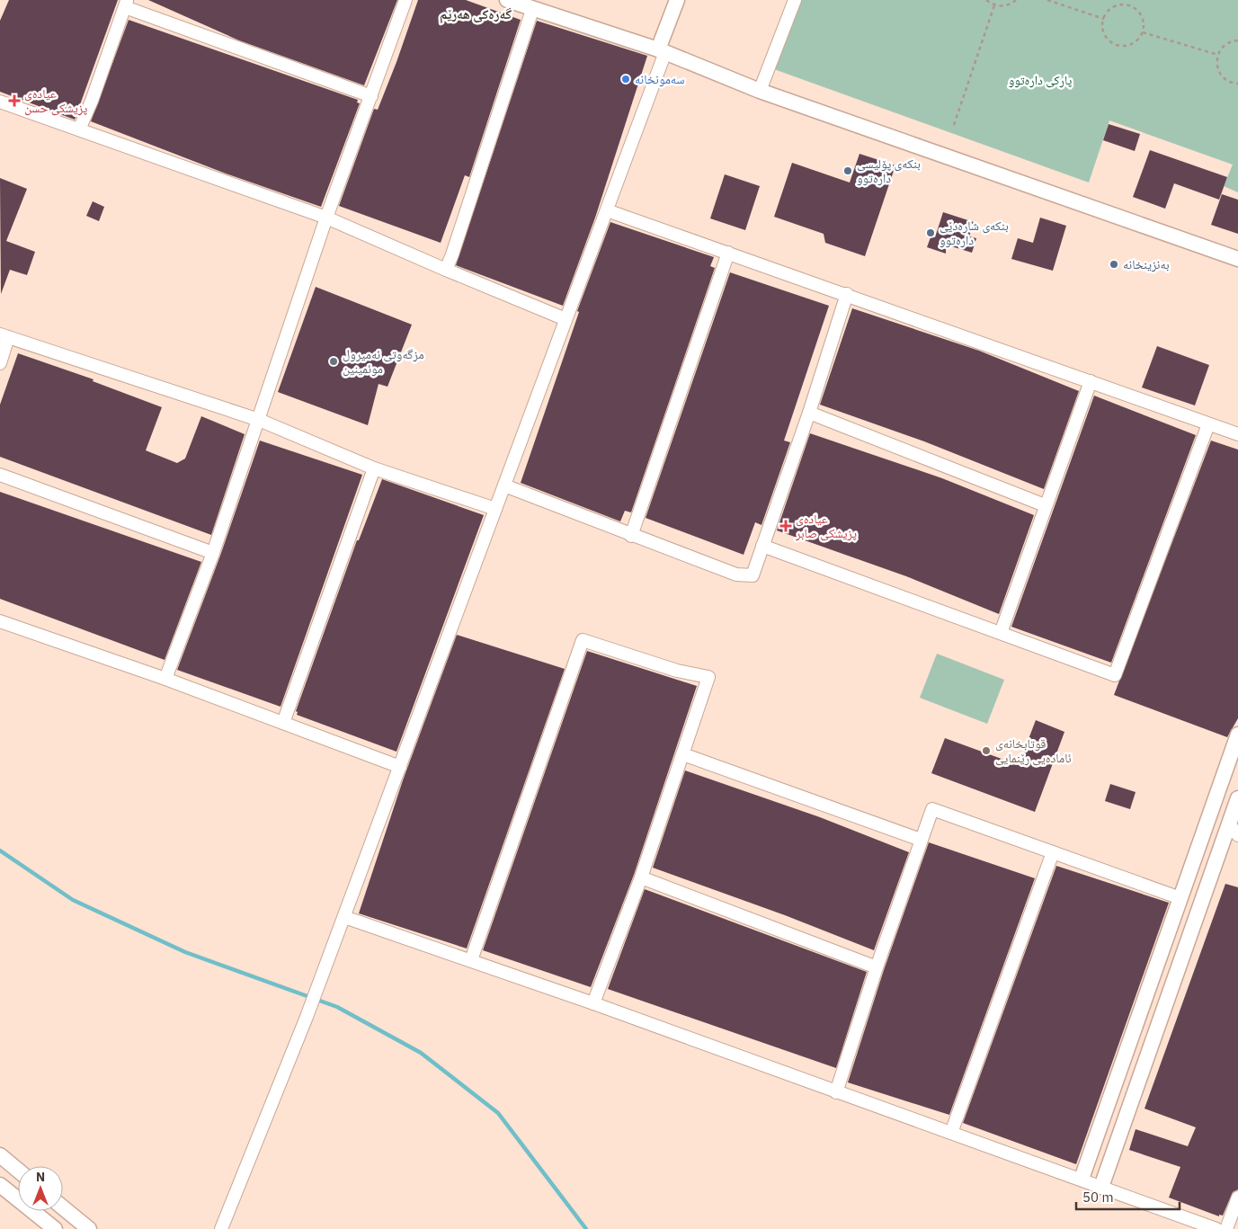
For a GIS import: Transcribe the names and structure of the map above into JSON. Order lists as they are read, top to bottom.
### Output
{
  "districts": ["گەرەکی هەرێم"],
  "parks": ["پارکی دارەتوو"],
  "places": {
    "other": [
      "سەمونخانە",
      "بنکەی پۆلیسی دارەتوو",
      "بنکەی شارەدێی دارەتوو",
      "بەنزینخانە",
      "مزگەوتی ئەمیرول موئمینین",
      "قوتابخانەی ئامادەیی رێنمایی"
    ],
    "health": ["عیادەی پزیشکی حسن", "عیادەی پزیشکی صابر"]
  },
  "scale_bar": "50 m",
  "north": "top"
}
